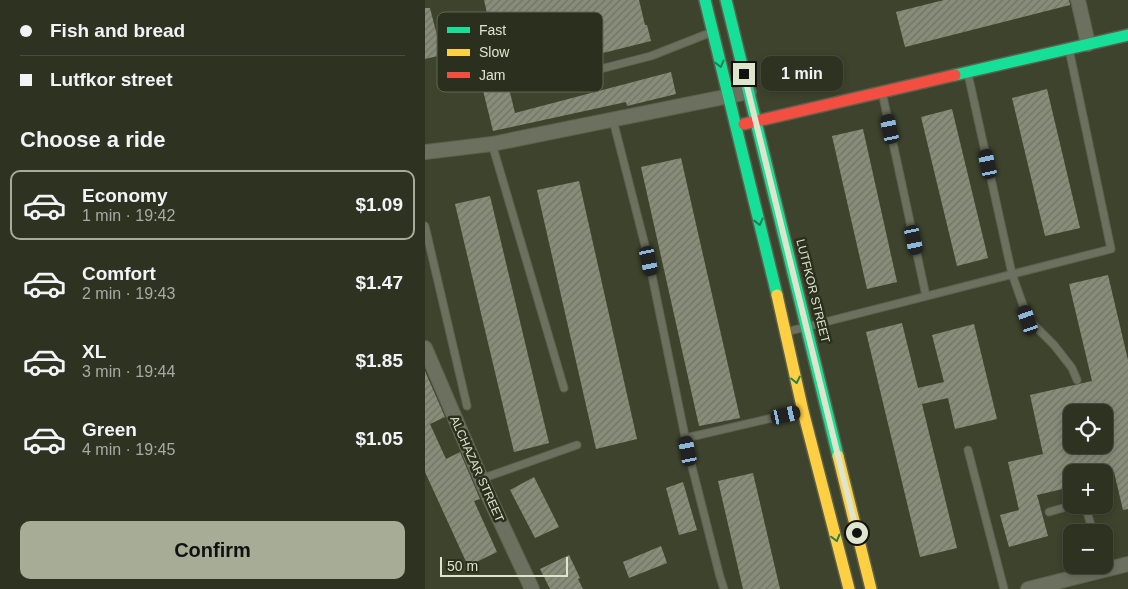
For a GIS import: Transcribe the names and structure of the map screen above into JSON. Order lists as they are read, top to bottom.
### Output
{
  "streets": {
    "main road": ["LUTFKOR STREET"],
    "street": ["ALCHAZAR STREET"]
  },
  "legend": ["Fast", "Slow", "Jam"],
  "scale_bar": "50 m",
  "page": {
    "banner": ["Fish and bread", "Lutfkor street"],
    "bubble": "1 min",
    "heading": "Choose a ride",
    "list": [
      {
        "name": "Economy",
        "note": "1 min · 19:42",
        "value": "$1.09"
      },
      {
        "name": "Comfort",
        "note": "2 min · 19:43",
        "value": "$1.47"
      },
      {
        "name": "XL",
        "note": "3 min · 19:44",
        "value": "$1.85"
      },
      {
        "name": "Green",
        "note": "4 min · 19:45",
        "value": "$1.05"
      }
    ],
    "map_buttons": ["+", "−"],
    "buttons": "Confirm",
    "scale": "50 m"
  }
}
